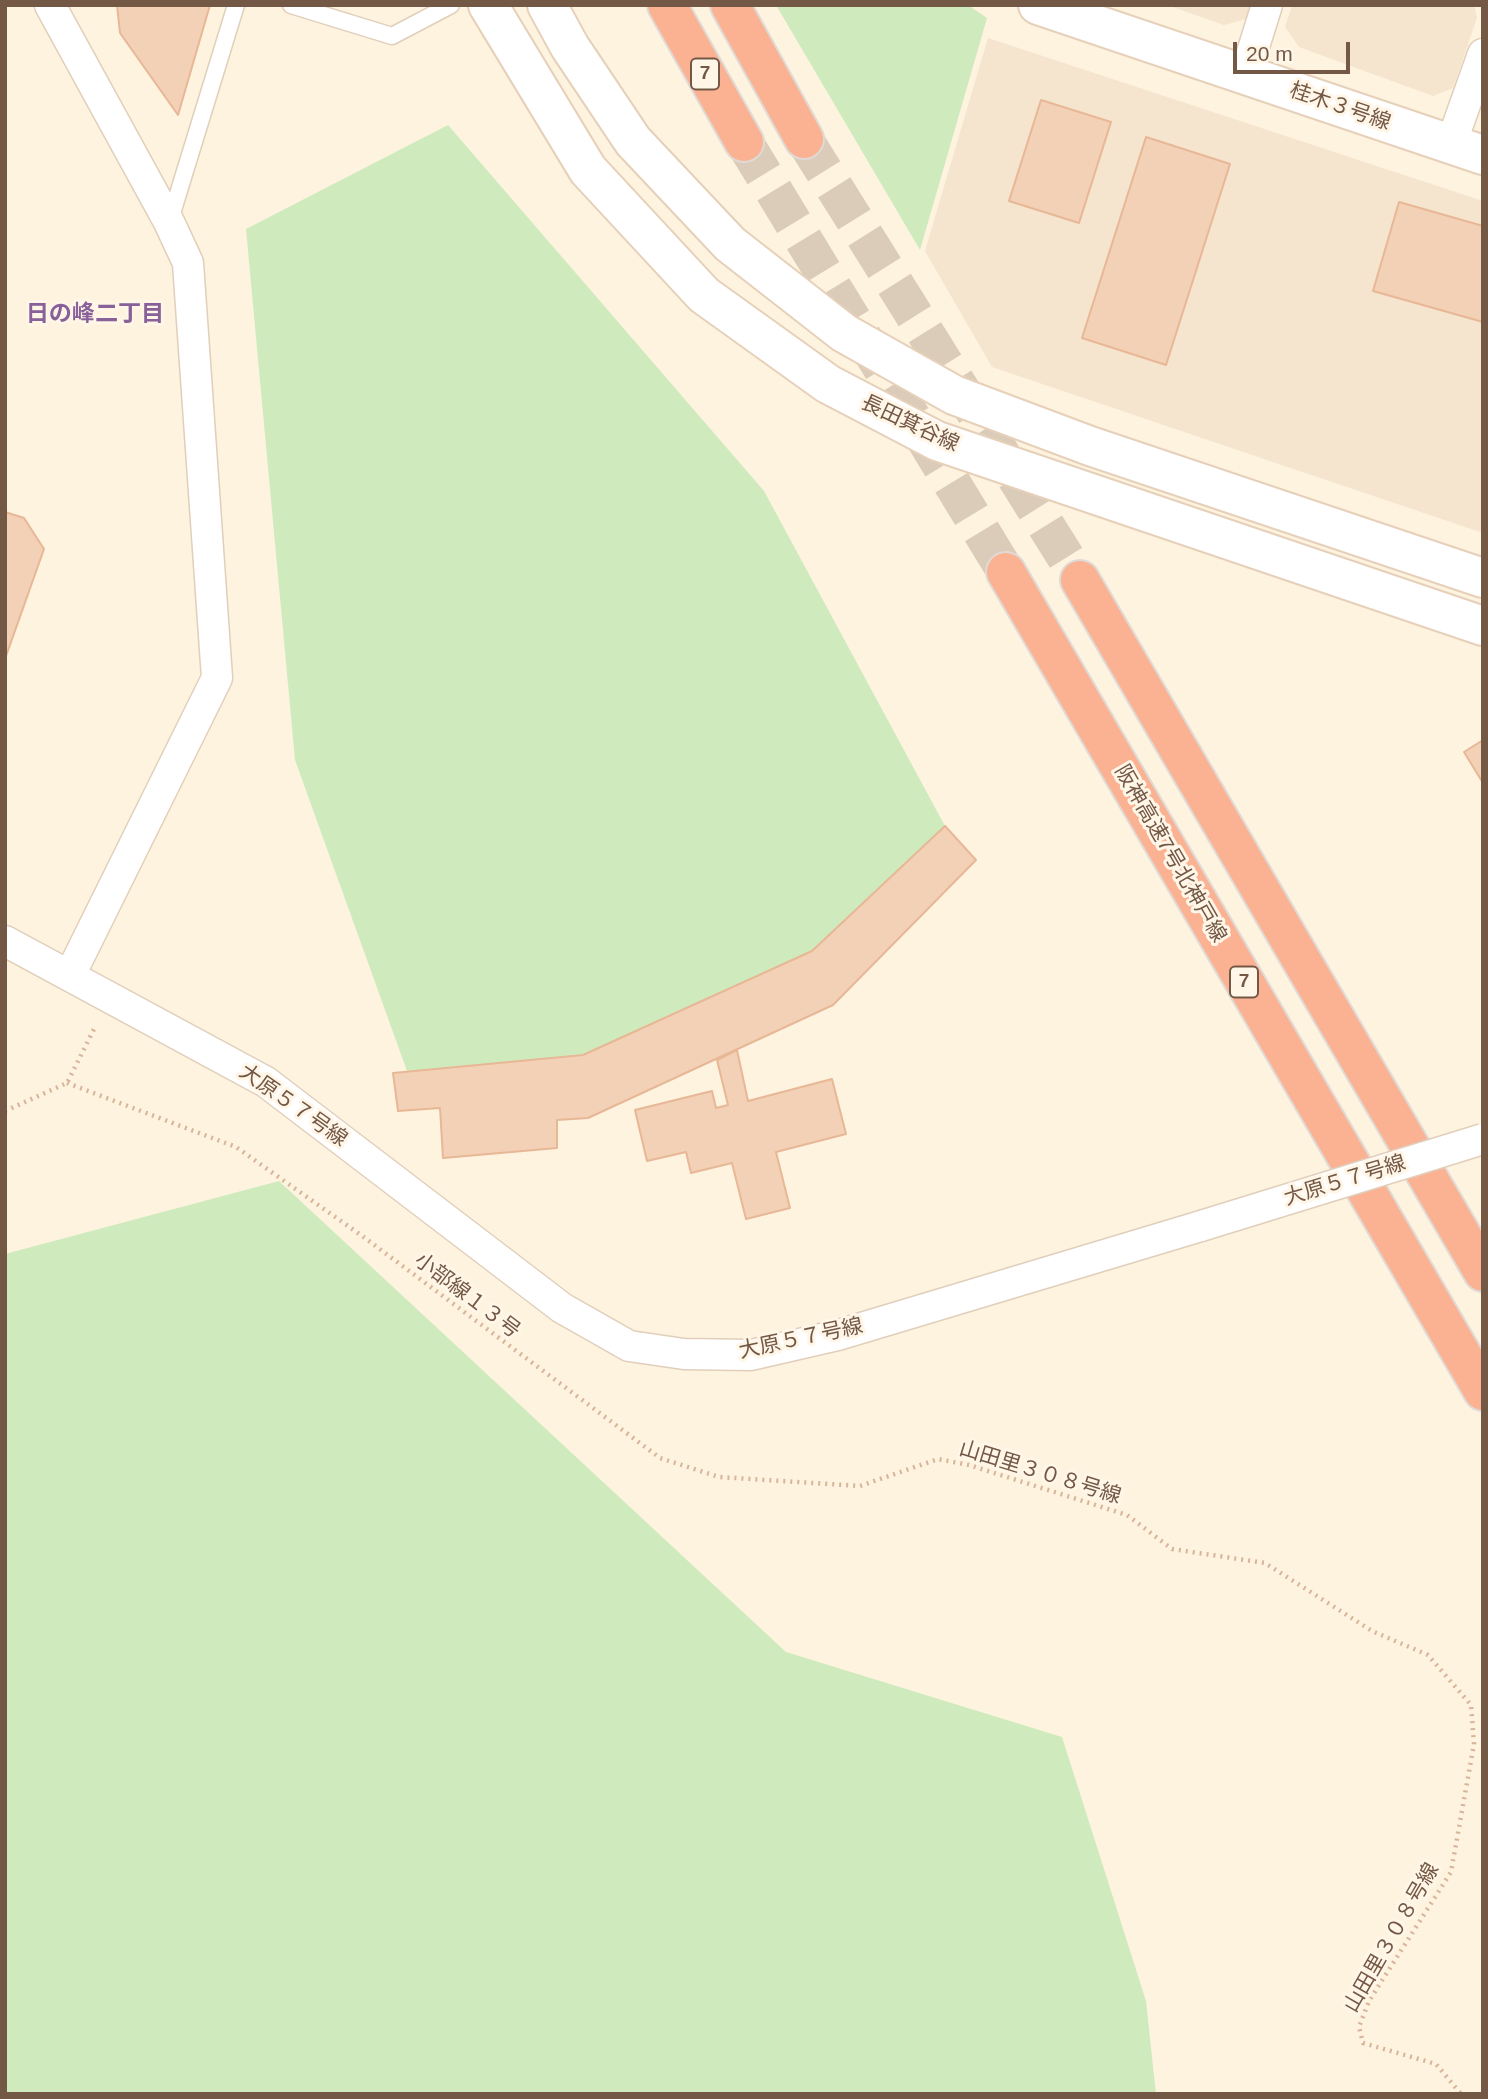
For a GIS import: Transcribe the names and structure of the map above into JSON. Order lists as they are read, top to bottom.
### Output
{
  "streets": {
    "highway": ["7", "阪神高速7号北神戸線"],
    "street": ["桂木３号線", "長田箕谷線", "大原５７号線"],
    "path": ["小部線１３号", "山田里３０８号線"]
  },
  "crossings": [
    ["小部線１３号", "山田里３０８号線"]
  ],
  "districts": ["日の峰二丁目"],
  "scale_bar": "20 m"
}
